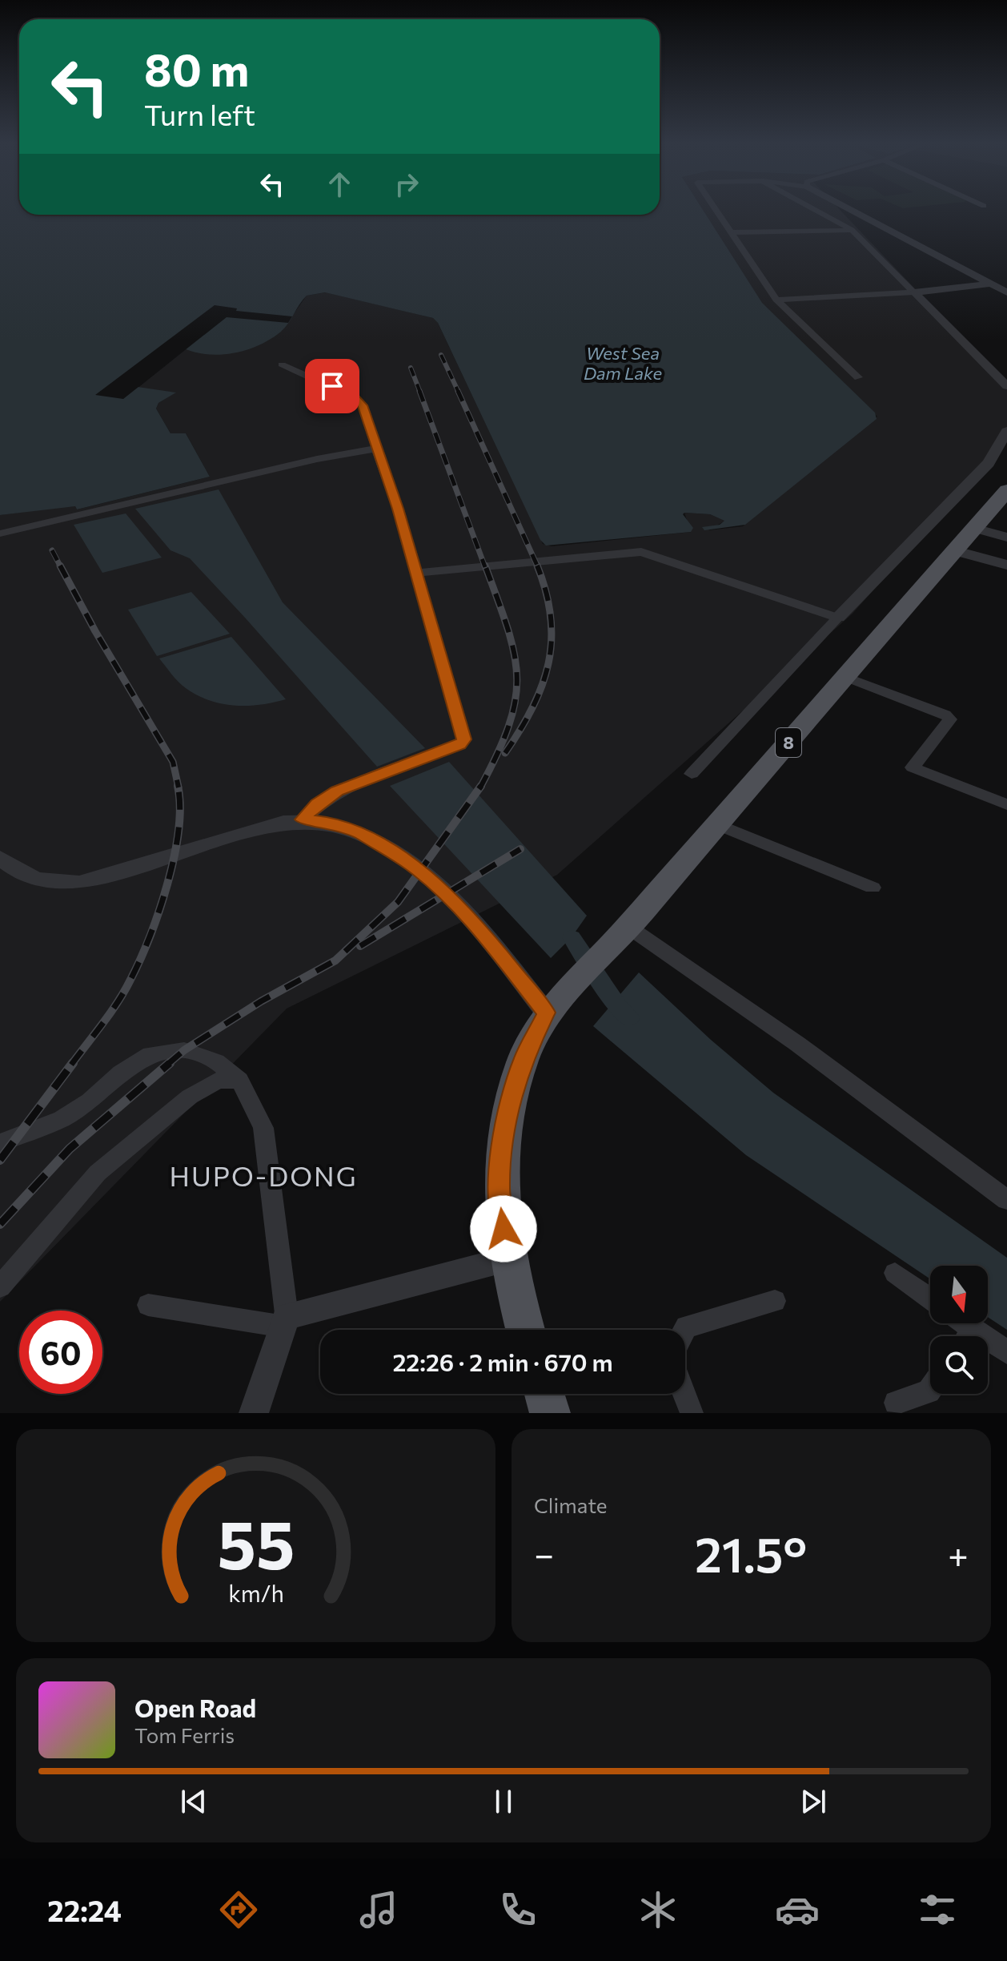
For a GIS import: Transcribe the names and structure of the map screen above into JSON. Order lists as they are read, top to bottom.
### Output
{
  "streets": {
    "main road": ["8"]
  },
  "districts": ["HUPO-DONG"],
  "water": ["West Sea Dam Lake"],
  "north": "bottom",
  "page": {
    "turn": ["80 m", "Turn left"],
    "limit": "60",
    "trip": "22:26 · 2 min · 670 m",
    "tile": "Climate",
    "heat": ["−", "21.5°", "+"],
    "song": ["Open Road", "Tom Ferris"],
    "tabs": "22:24",
    "gauge": ["55", "km/h"]
  }
}
